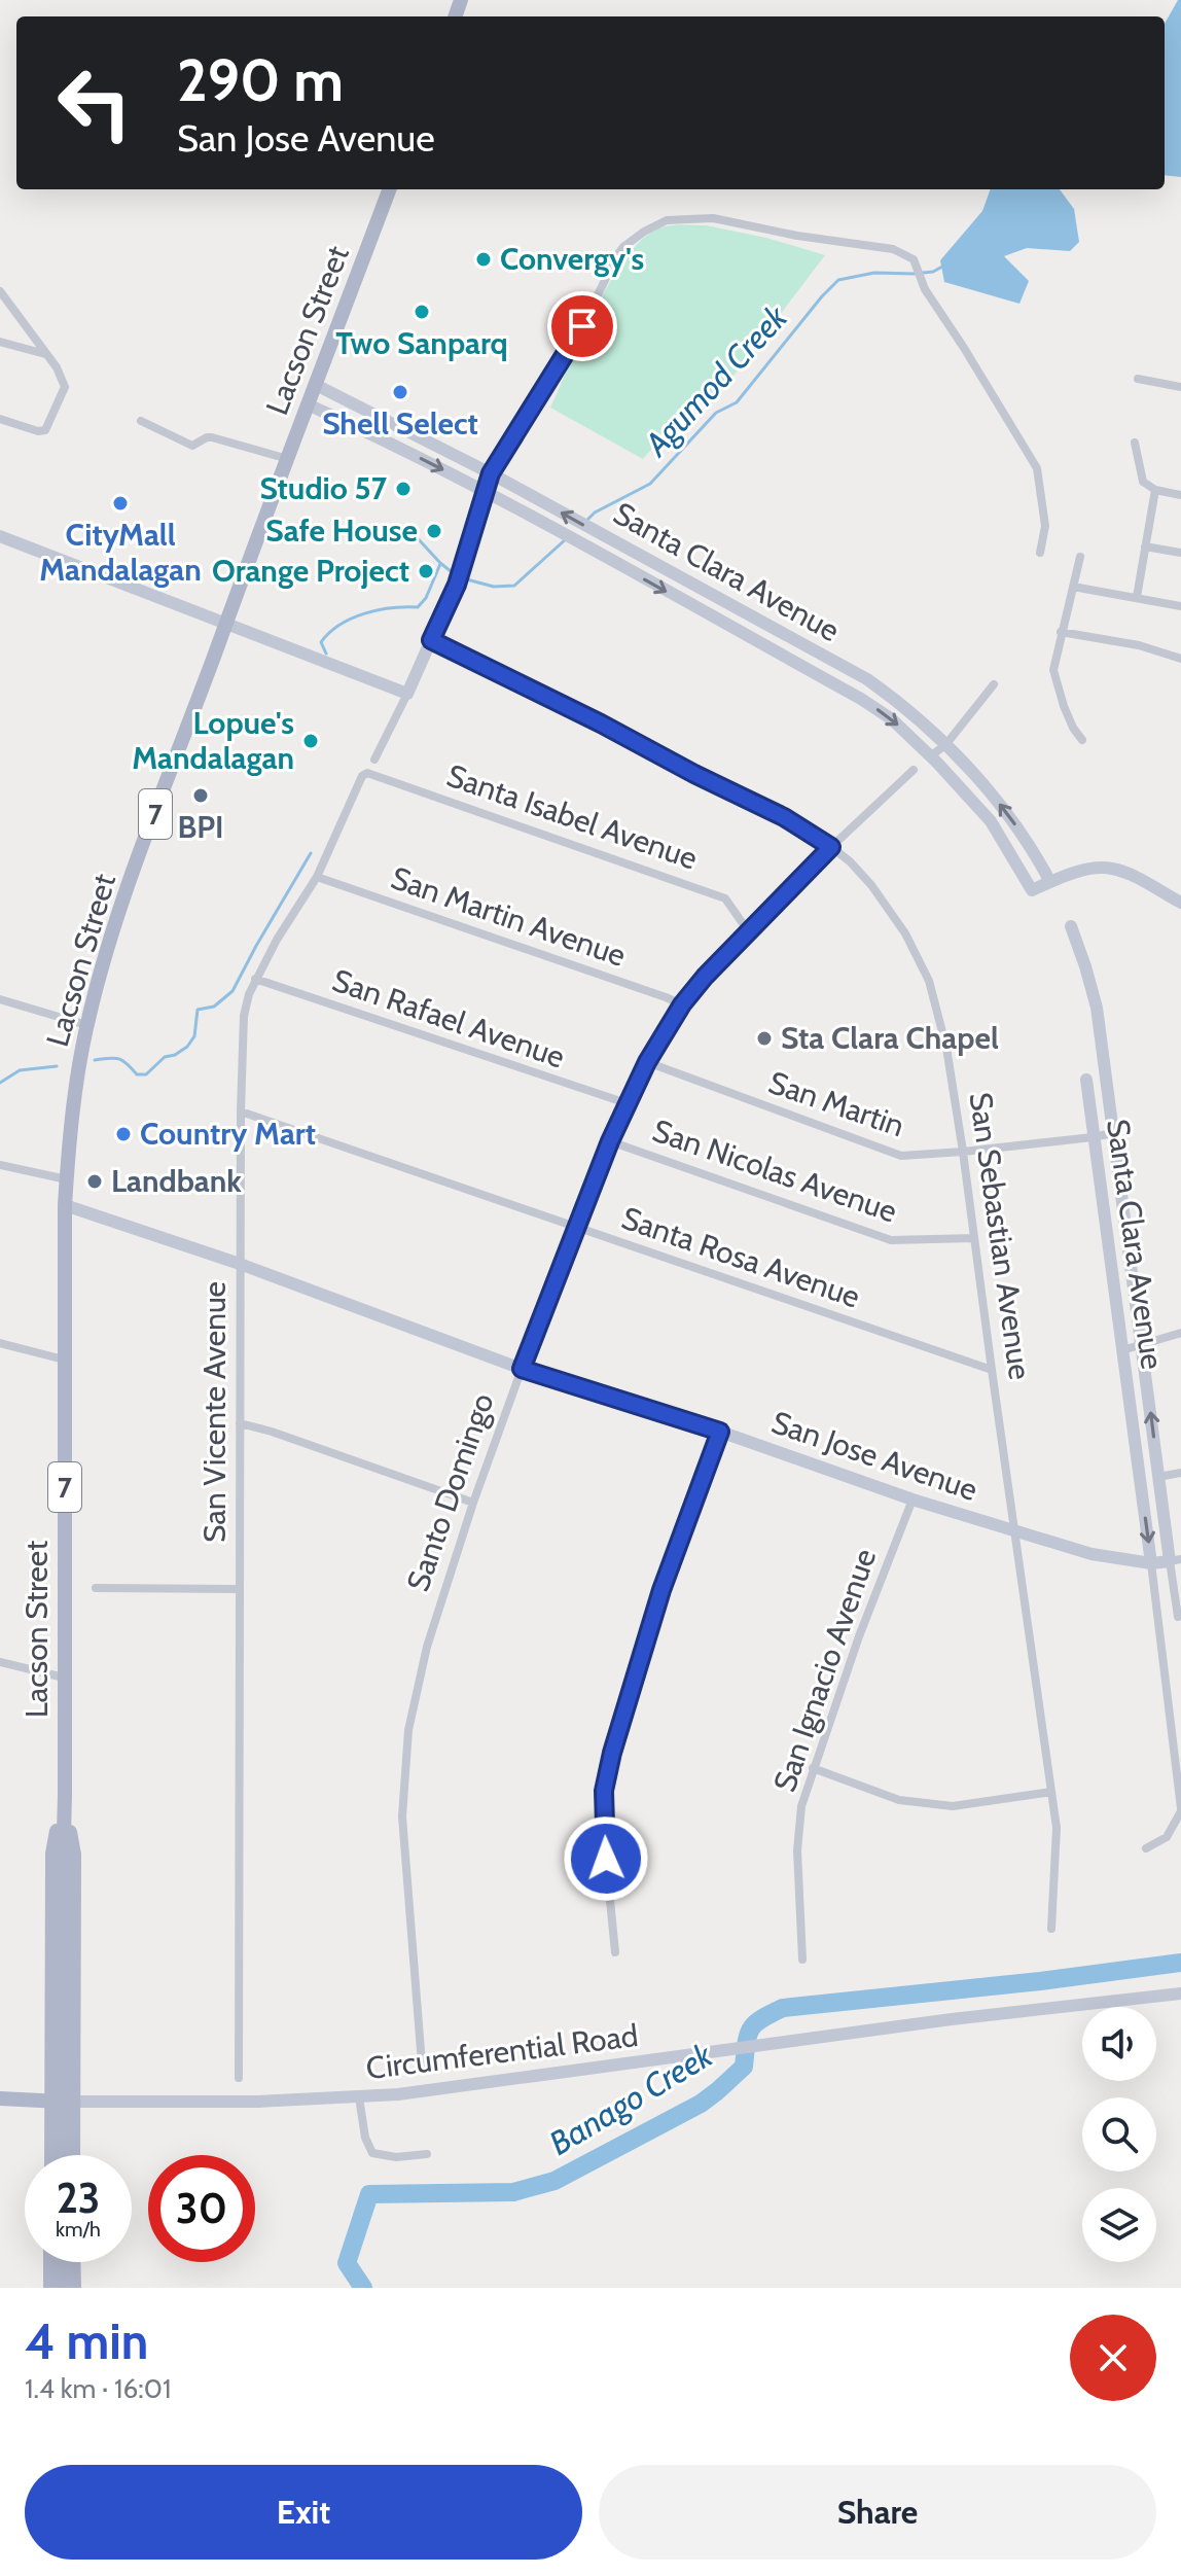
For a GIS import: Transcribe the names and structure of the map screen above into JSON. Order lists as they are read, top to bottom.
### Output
{
  "streets": {
    "main road": ["Lacson Street", "7"],
    "street": [
      "Santa Clara Avenue",
      "Santa Isabel Avenue",
      "San Martin Avenue",
      "San Rafael Avenue",
      "San Martin",
      "San Nicolas Avenue",
      "San Sebastian Avenue",
      "Santa Rosa Avenue",
      "San Vicente Avenue",
      "San Jose Avenue",
      "Santo Domingo",
      "San Ignacio Avenue",
      "Circumferential Road"
    ]
  },
  "crossings": [
    ["Lacson Street", "Santa Clara Avenue"],
    ["Lacson Street", "San Jose Avenue"],
    ["Lacson Street", "Circumferential Road"],
    ["Santa Clara Avenue", "San Martin"],
    ["Santa Clara Avenue", "San Jose Avenue"],
    ["Santa Isabel Avenue", "San Vicente Avenue"],
    ["Santa Isabel Avenue", "Santo Domingo"],
    ["San Martin Avenue", "San Vicente Avenue"],
    ["San Martin Avenue", "Santo Domingo"],
    ["San Rafael Avenue", "San Vicente Avenue"],
    ["San Rafael Avenue", "Santo Domingo"],
    ["San Martin", "San Sebastian Avenue"],
    ["San Martin", "Santo Domingo"],
    ["San Nicolas Avenue", "San Sebastian Avenue"],
    ["San Nicolas Avenue", "Santo Domingo"],
    ["San Sebastian Avenue", "Santa Rosa Avenue"],
    ["San Sebastian Avenue", "San Jose Avenue"],
    ["San Sebastian Avenue", "Santo Domingo"],
    ["Santa Rosa Avenue", "San Vicente Avenue"],
    ["Santa Rosa Avenue", "Santo Domingo"],
    ["San Vicente Avenue", "San Jose Avenue"],
    ["San Jose Avenue", "Santo Domingo"],
    ["San Jose Avenue", "San Ignacio Avenue"]
  ],
  "water": ["Agumod Creek", "Banago Creek"],
  "places": [
    "Convergy's",
    "Two Sanparq",
    "Shell Select",
    "Studio 57",
    "CityMall Mandalagan",
    "Safe House",
    "Orange Project",
    "Lopue's Mandalagan",
    "BPI",
    "Sta Clara Chapel",
    "Country Mart",
    "Landbank"
  ],
  "page": {
    "turn": ["290 m", "San Jose Avenue"],
    "speed": "23 km/h",
    "limit": "30",
    "heading": ["4 min", "1.4 km · 16:01"],
    "buttons": ["Exit", "Share"]
  }
}
